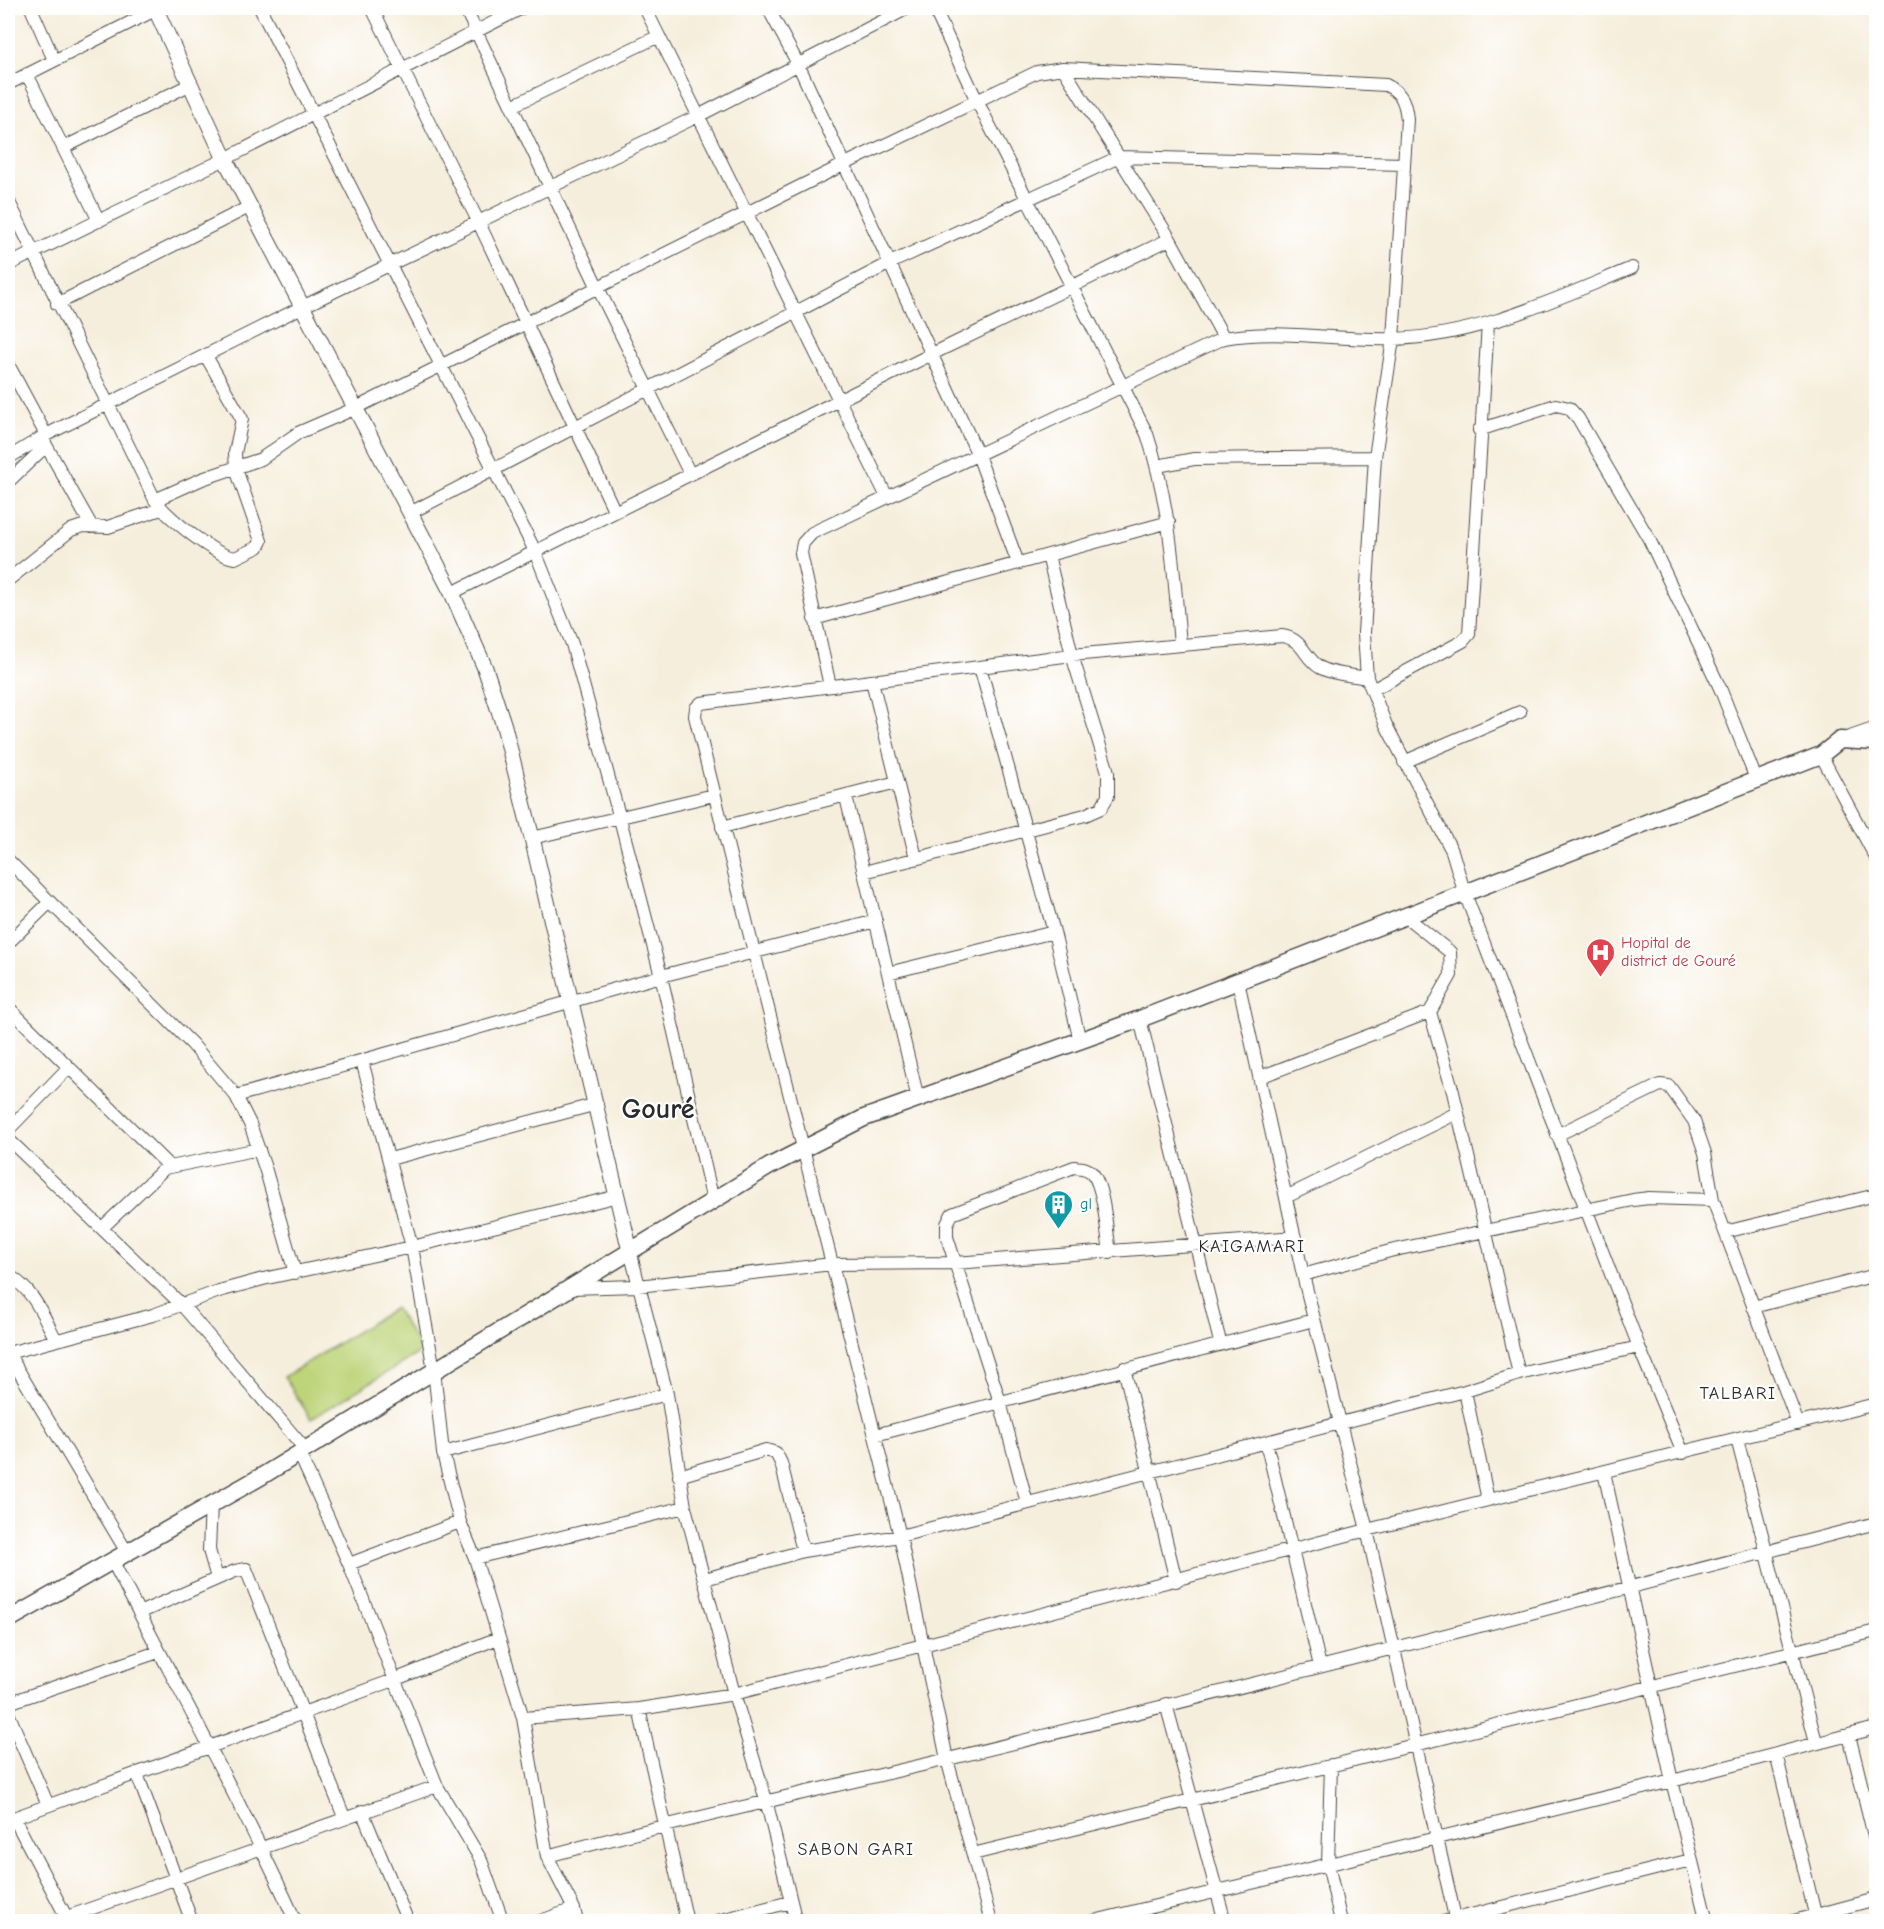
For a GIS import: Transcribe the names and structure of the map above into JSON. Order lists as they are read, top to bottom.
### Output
{
  "districts": [
    "Gouré",
    "KAIGAMARI",
    "TALBARI",
    "SABON GARI"
  ],
  "places": {
    "hospital": ["Hopital de district de Gouré"],
    "building": ["gl"]
  }
}
